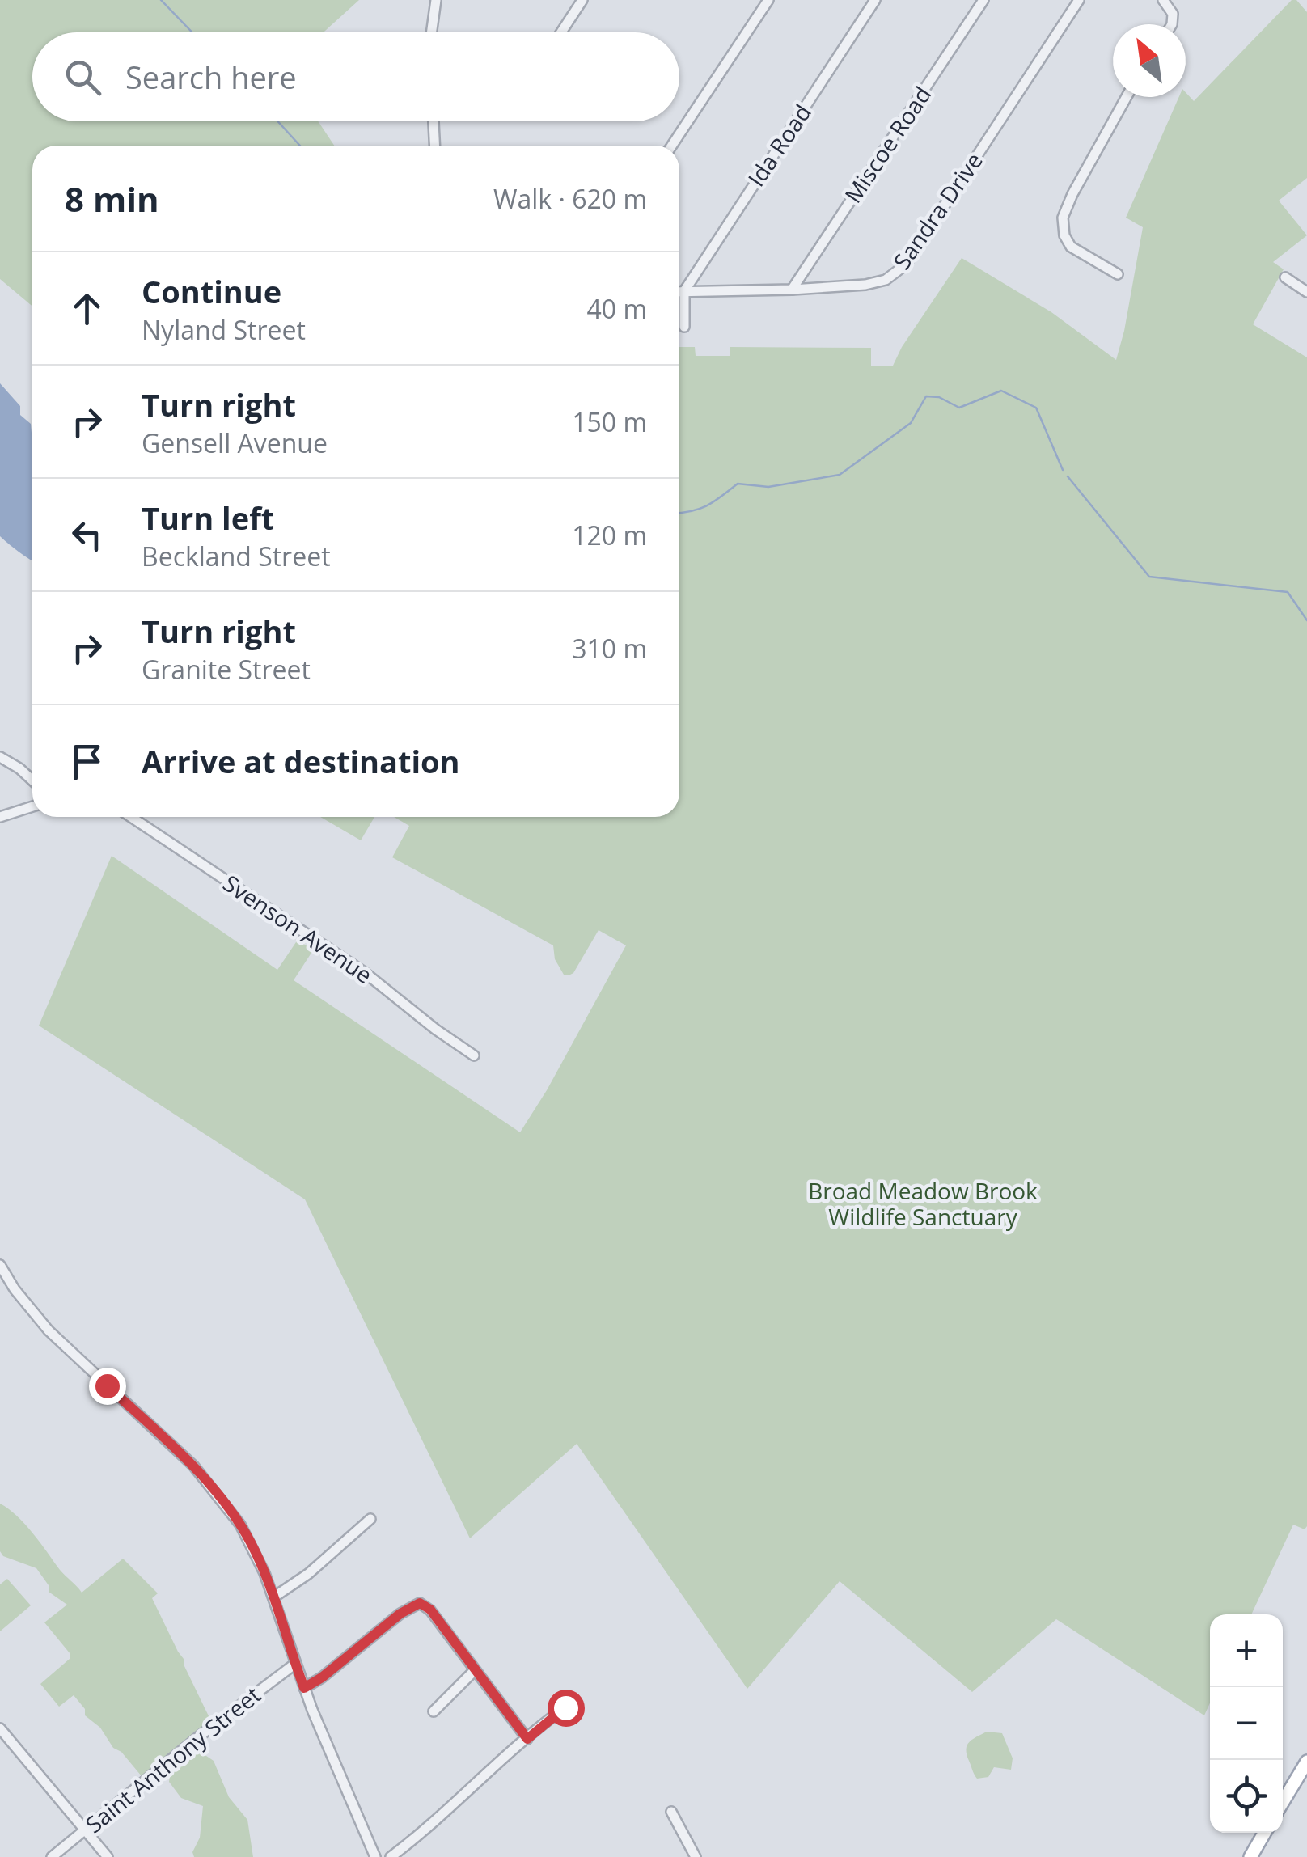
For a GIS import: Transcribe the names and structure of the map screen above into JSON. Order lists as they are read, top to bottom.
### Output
{
  "streets": {
    "street": [
      "Miscoe Road",
      "Ida Road",
      "Sandra Drive",
      "Svenson Avenue",
      "Saint Anthony Street"
    ]
  },
  "crossings": [
    ["Miscoe Road", "Sandra Drive"],
    ["Ida Road", "Sandra Drive"]
  ],
  "parks": ["Broad Meadow Brook Wildlife Sanctuary"],
  "north": "top left",
  "page": {
    "search": "Search here",
    "heading": ["8 min", "Walk · 620 m"],
    "list": [
      ["Continue", "Nyland Street", "40 m"],
      ["Turn right", "Gensell Avenue", "150 m"],
      ["Turn left", "Beckland Street", "120 m"],
      ["Turn right", "Granite Street", "310 m"],
      "Arrive at destination"
    ],
    "map_buttons": ["+", "−"]
  }
}
